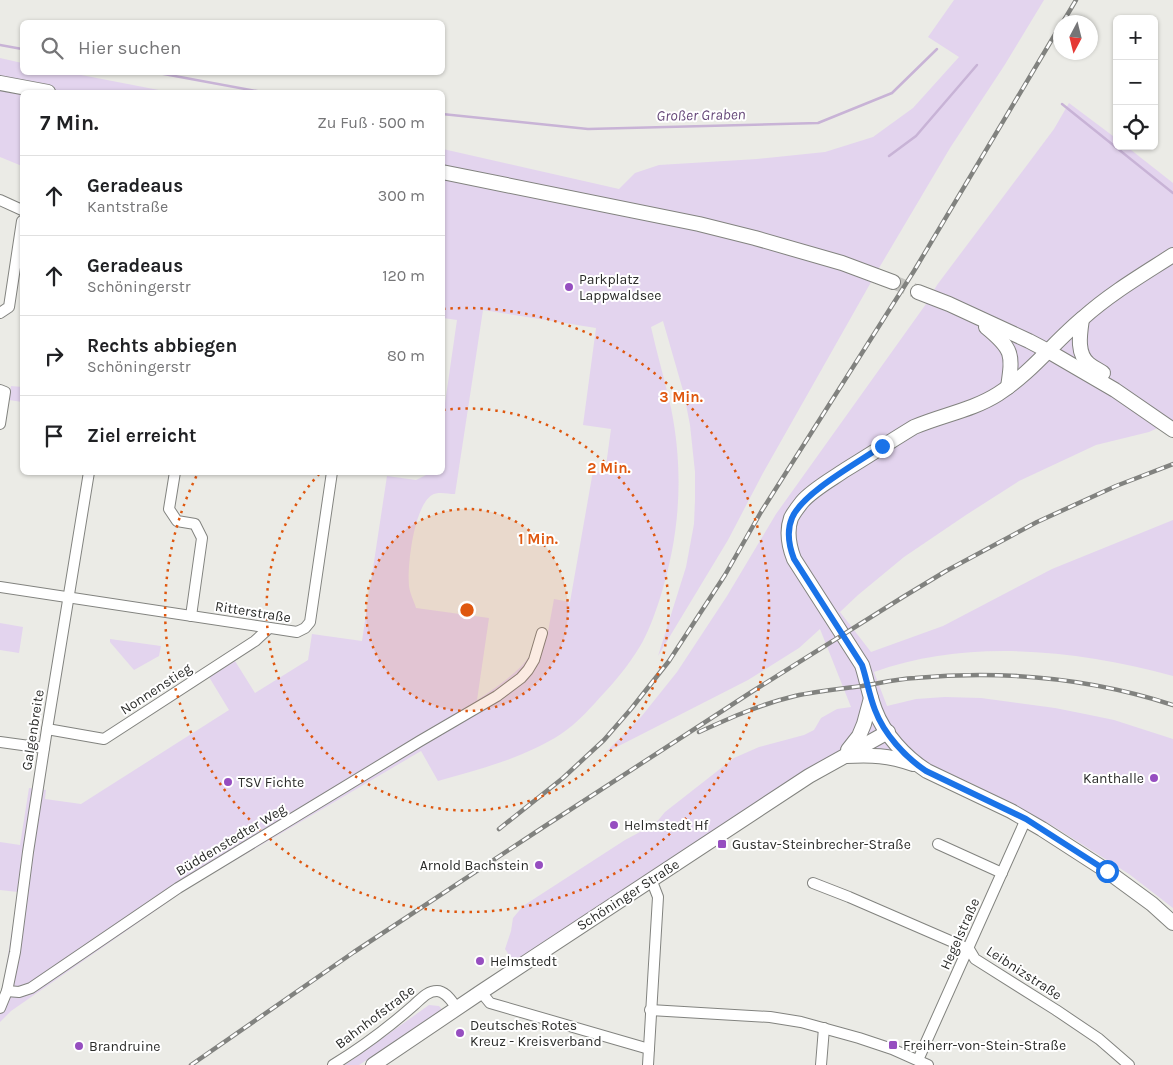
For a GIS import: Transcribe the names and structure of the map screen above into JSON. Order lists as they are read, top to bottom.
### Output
{
  "streets": {
    "main road": ["Schöninger Straße"],
    "street": [
      "Ritterstraße",
      "Nonnenstieg",
      "Galgenbreite",
      "Büddenstedter Weg",
      "Hegelstraße",
      "Leibnizstraße",
      "Bahnhofstraße"
    ]
  },
  "crossings": [
    ["Ritterstraße", "Nonnenstieg"],
    ["Ritterstraße", "Galgenbreite"],
    ["Nonnenstieg", "Galgenbreite"],
    ["Galgenbreite", "Büddenstedter Weg"],
    ["Schöninger Straße", "Bahnhofstraße"],
    ["Hegelstraße", "Leibnizstraße"]
  ],
  "water": ["Großer Graben"],
  "places": {
    "other": [
      "Parkplatz Lappwaldsee",
      "Kanthalle",
      "TSV Fichte",
      "Helmstedt Hf",
      "Arnold Bachstein",
      "Helmstedt",
      "Deutsches Rotes Kreuz - Kreisverband",
      "Brandruine"
    ],
    "transit": ["Gustav-Steinbrecher-Straße", "Freiherr-von-Stein-Straße"]
  },
  "north": "bottom",
  "page": {
    "map_buttons": ["+", "−"],
    "search": "Hier suchen",
    "heading": ["7 Min.", "Zu Fuß · 500 m"],
    "list": [
      ["Geradeaus", "Kantstraße", "300 m"],
      ["Geradeaus", "Schöningerstr", "120 m"],
      ["Rechts abbiegen", "Schöningerstr", "80 m"],
      "Ziel erreicht"
    ]
  },
  "rings": ["3 Min.", "2 Min.", "1 Min."]
}
